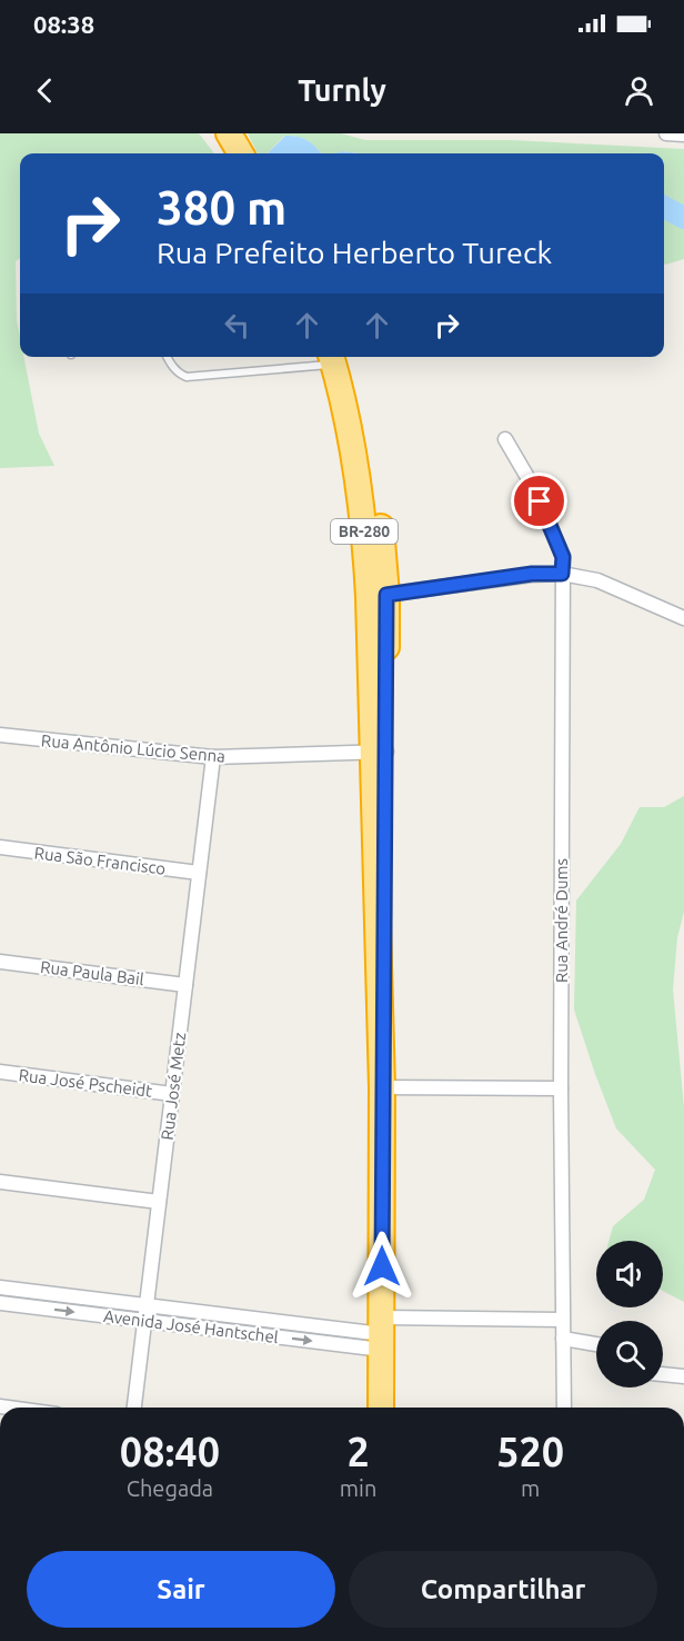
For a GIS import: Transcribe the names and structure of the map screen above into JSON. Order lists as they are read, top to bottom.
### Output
{
  "streets": {
    "highway": ["BR-280"],
    "street": [
      "Rua Antônio Lúcio Senna",
      "Rua São Francisco",
      "Rua André Dums",
      "Rua Paula Bail",
      "Rua José Pscheidt",
      "Rua José Metz",
      "Avenida José Hantschel"
    ]
  },
  "crossings": [
    ["BR-280", "Rua Antônio Lúcio Senna"],
    ["BR-280", "Avenida José Hantschel"],
    ["Rua Antônio Lúcio Senna", "Rua José Metz"],
    ["Rua São Francisco", "Rua José Metz"],
    ["Rua Paula Bail", "Rua José Metz"],
    ["Rua José Pscheidt", "Rua José Metz"],
    ["Rua José Metz", "Avenida José Hantschel"]
  ],
  "page": {
    "status": "08:38",
    "header": "Turnly",
    "turn": ["380 m", "Rua Prefeito Herberto Tureck"],
    "eta": [
      "08:40",
      "Chegada",
      "2",
      "min",
      "520",
      "m"
    ],
    "buttons": ["Sair", "Compartilhar"]
  }
}
